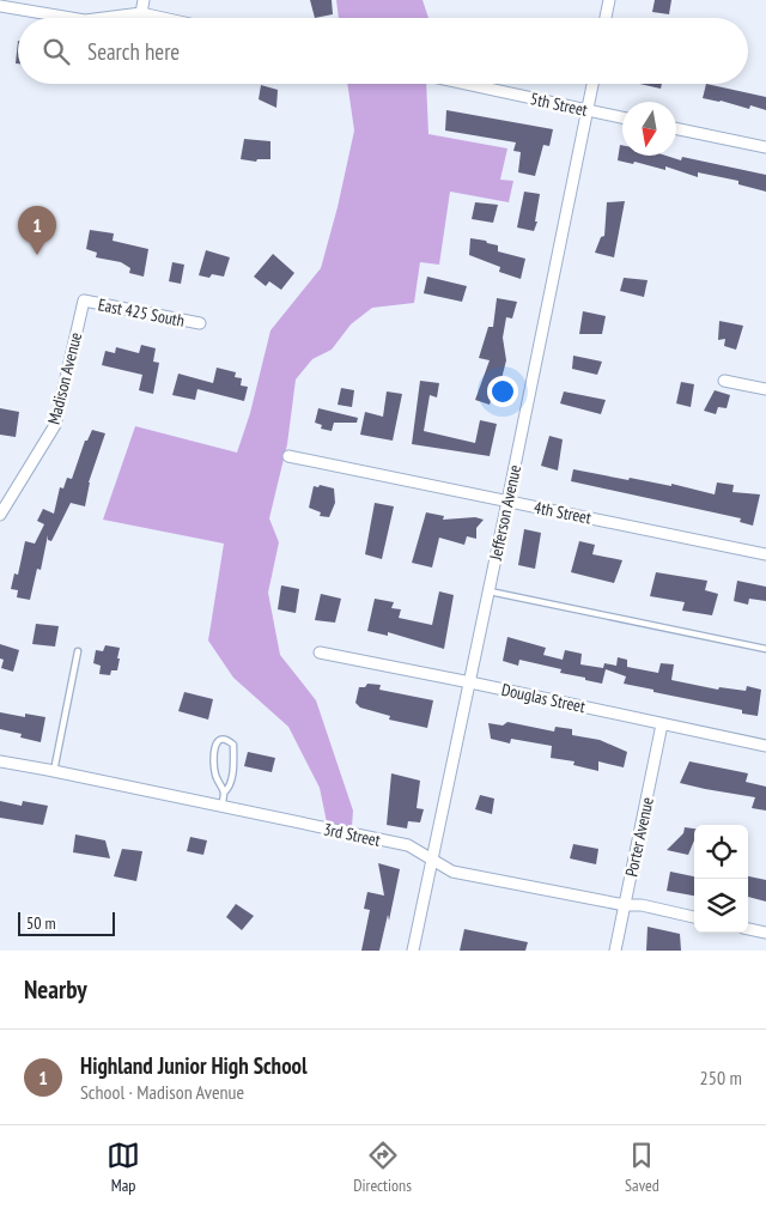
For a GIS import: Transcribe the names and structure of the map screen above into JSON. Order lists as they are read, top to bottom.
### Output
{
  "streets": {
    "street": [
      "5th Street",
      "East 425 South",
      "Madison Avenue",
      "Jefferson Avenue",
      "4th Street",
      "Douglas Street",
      "3rd Street",
      "Porter Avenue"
    ]
  },
  "crossings": [
    ["5th Street", "Jefferson Avenue"],
    ["East 425 South", "Madison Avenue"],
    ["Jefferson Avenue", "4th Street"],
    ["Jefferson Avenue", "Douglas Street"],
    ["Jefferson Avenue", "3rd Street"],
    ["Douglas Street", "Porter Avenue"],
    ["3rd Street", "Porter Avenue"]
  ],
  "scale_bar": "50 m",
  "north": "bottom",
  "page": {
    "search": "Search here",
    "pins": "1",
    "scale": "50 m",
    "heading": "Nearby",
    "list": [
      {
        "mark": "1",
        "name": "Highland Junior High School",
        "note": "School · Madison Avenue",
        "value": "250 m"
      }
    ],
    "nav": ["Map", "Directions", "Saved"]
  }
}
